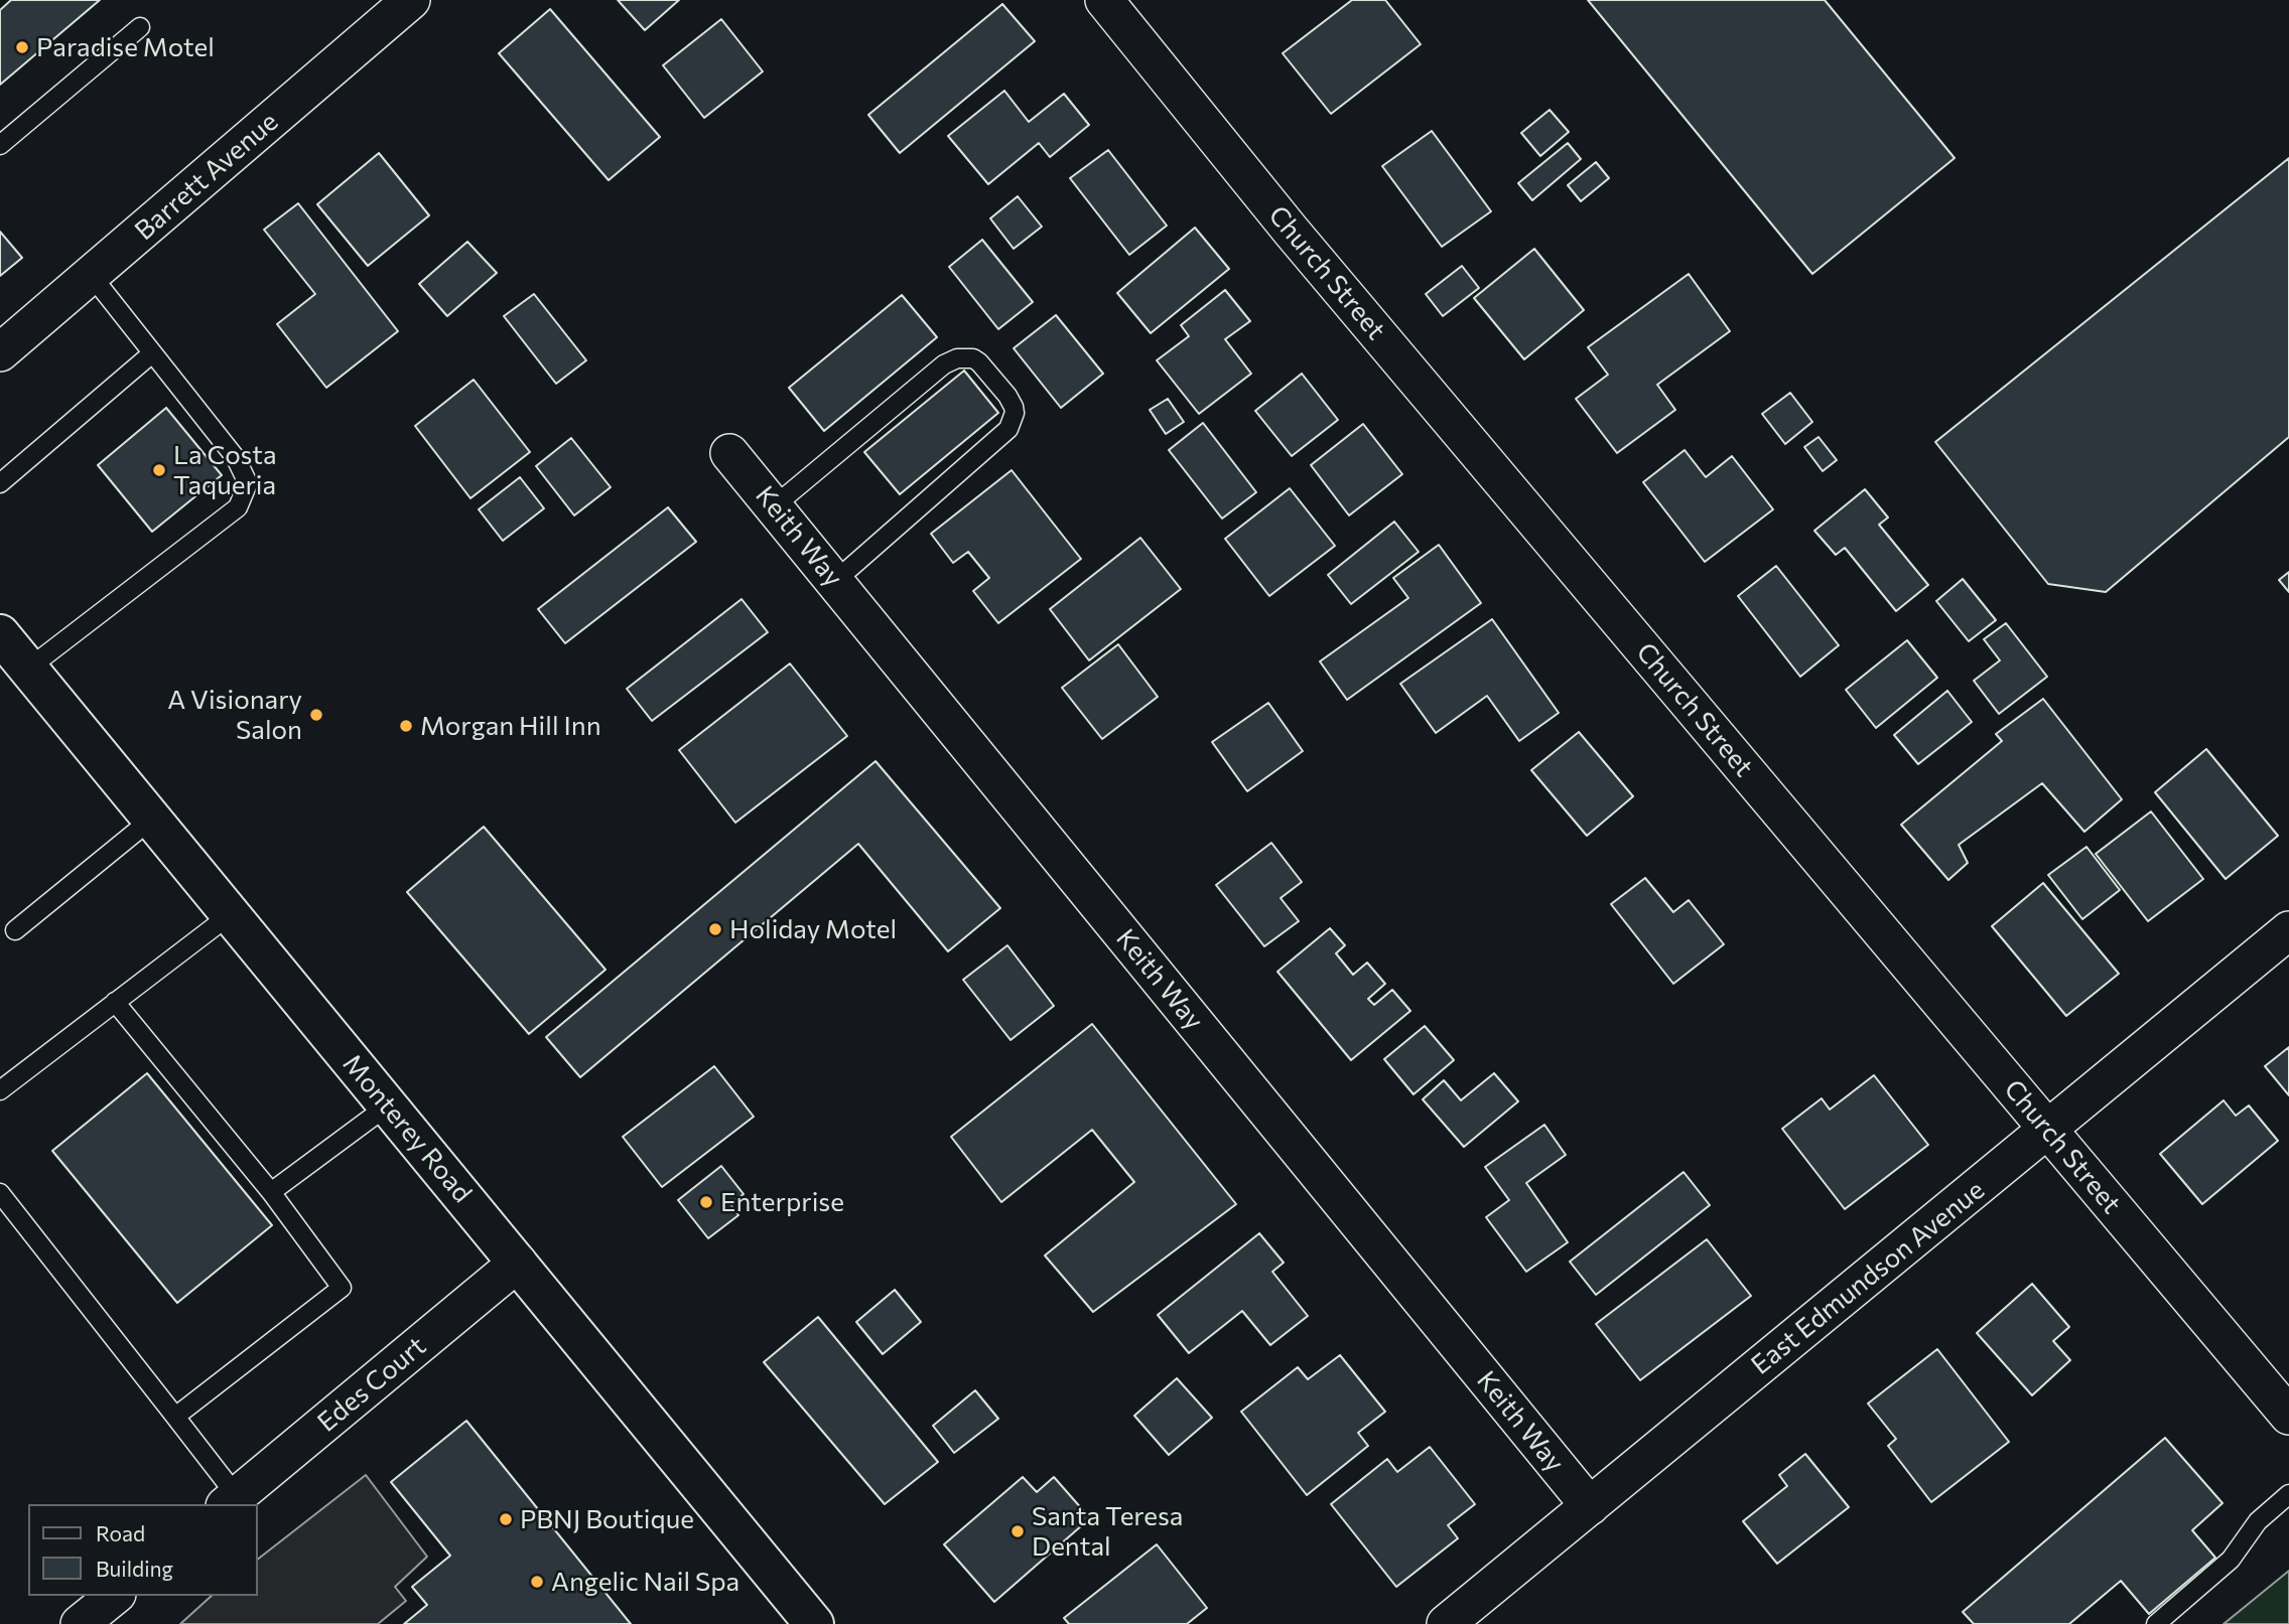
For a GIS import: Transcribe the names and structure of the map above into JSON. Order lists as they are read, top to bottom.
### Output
{
  "streets": {
    "main road": ["Monterey Road"],
    "street": [
      "Barrett Avenue",
      "Church Street",
      "Keith Way",
      "East Edmundson Avenue",
      "Edes Court"
    ]
  },
  "crossings": [
    ["Church Street", "East Edmundson Avenue"],
    ["Keith Way", "East Edmundson Avenue"],
    ["Monterey Road", "Edes Court"]
  ],
  "places": [
    "Paradise Motel",
    "La Costa Taqueria",
    "A Visionary Salon",
    "Morgan Hill Inn",
    "Holiday Motel",
    "Enterprise",
    "PBNJ Boutique",
    "Santa Teresa Dental",
    "Angelic Nail Spa"
  ],
  "legend": ["Road", "Building"]
}
